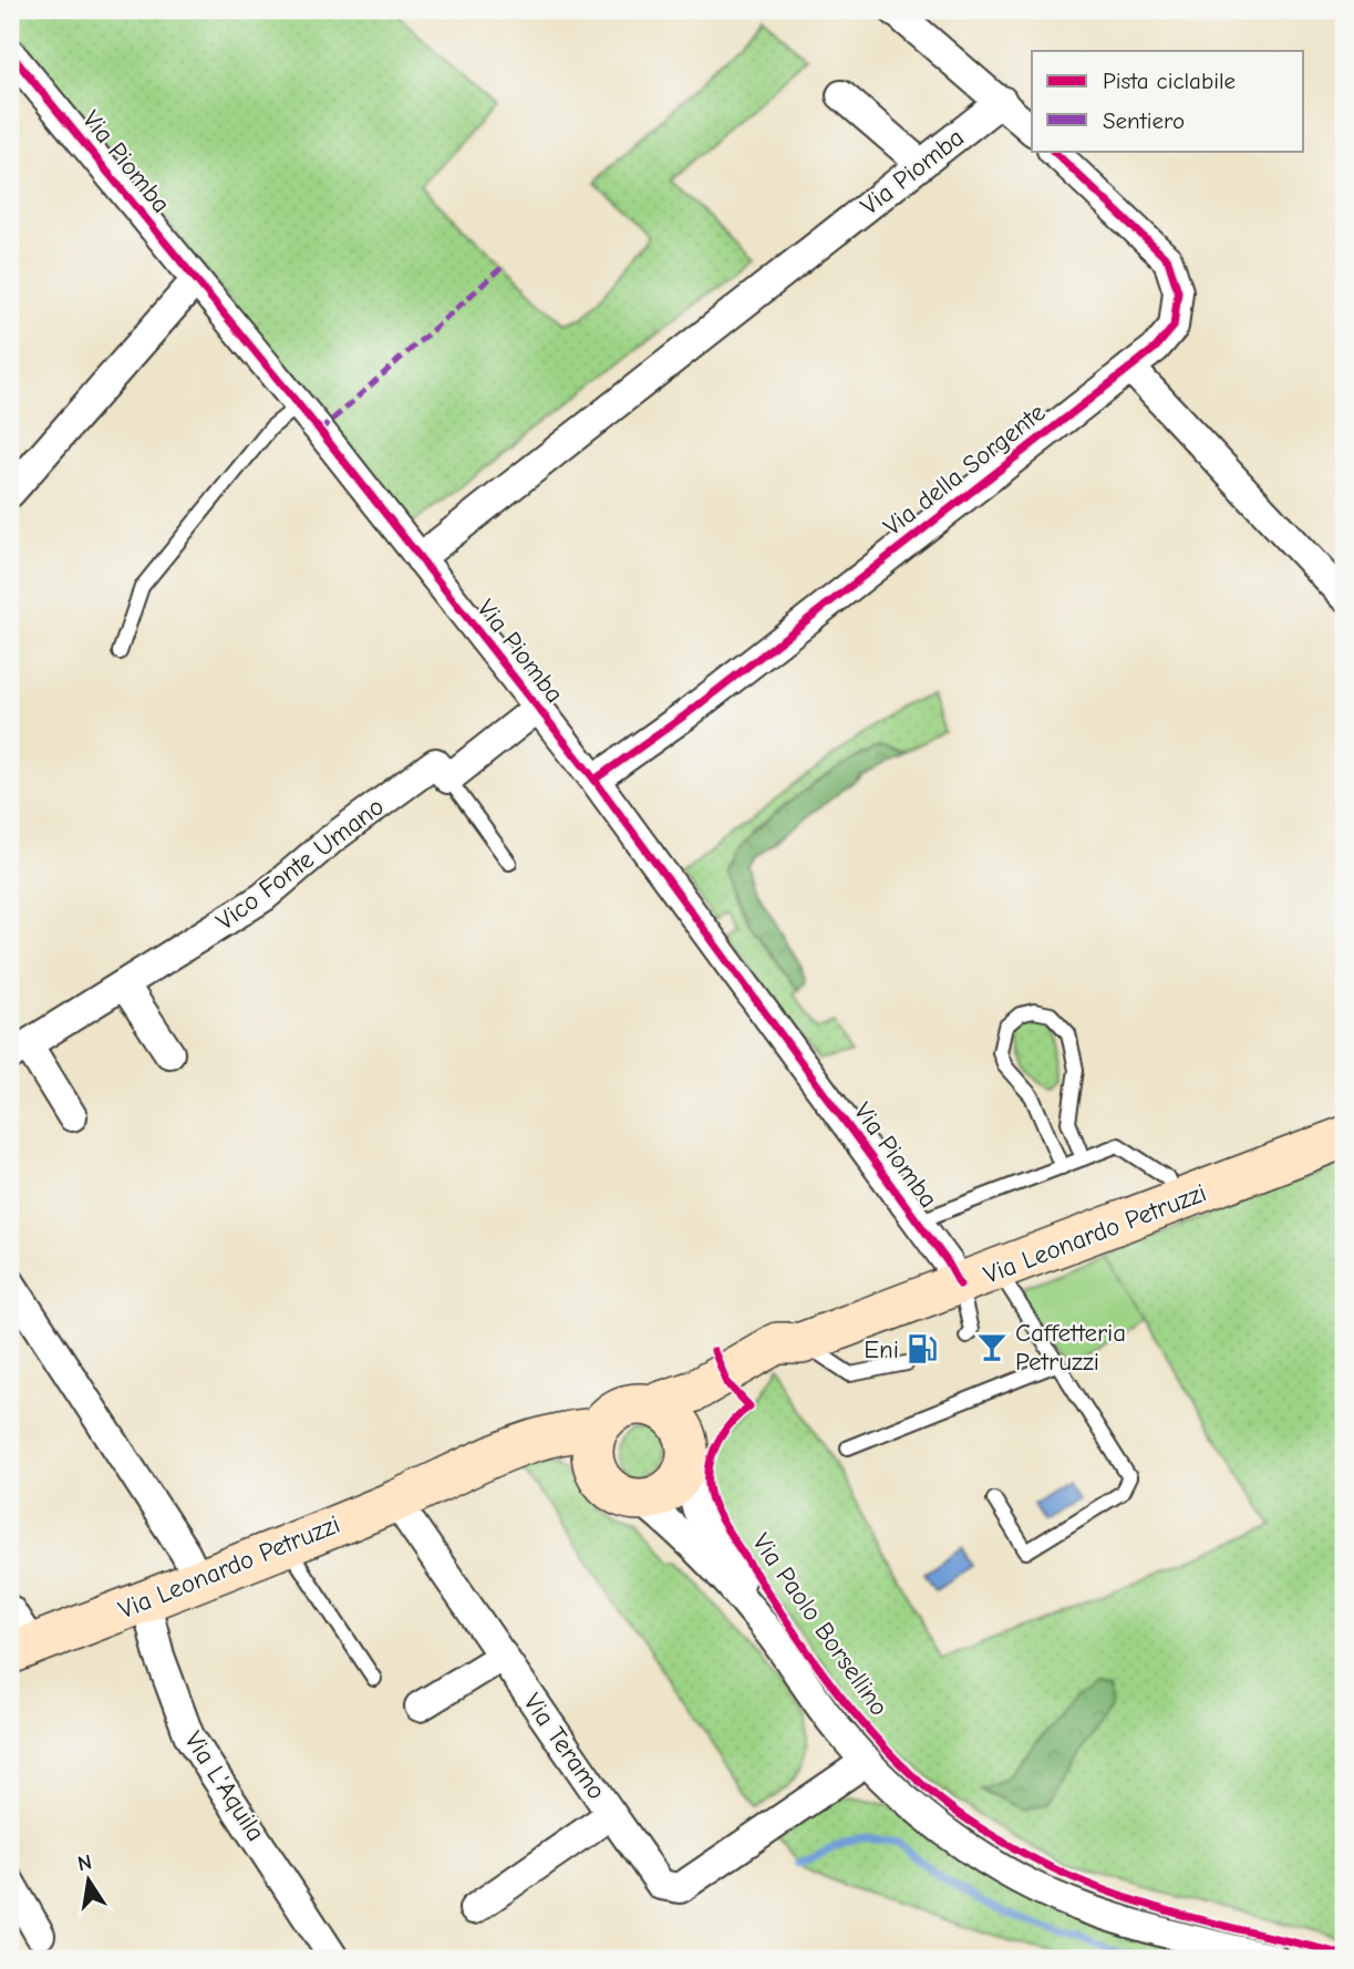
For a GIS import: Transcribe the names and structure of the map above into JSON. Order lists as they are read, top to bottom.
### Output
{
  "streets": {
    "main road": ["Via Leonardo Petruzzi"],
    "street": [
      "Via Piomba",
      "Via della Sorgente",
      "Vico Fonte Umano",
      "Via Paolo Borsellino",
      "Via Teramo",
      "Via L'Aquila"
    ]
  },
  "crossings": [
    ["Via Piomba", "Via della Sorgente"],
    ["Via Piomba", "Via Leonardo Petruzzi"],
    ["Via Leonardo Petruzzi", "Via Paolo Borsellino"],
    ["Via Leonardo Petruzzi", "Via Teramo"],
    ["Via Leonardo Petruzzi", "Via L'Aquila"]
  ],
  "places": {
    "bar": ["Caffetteria Petruzzi"],
    "fuel station": ["Eni"]
  },
  "legend": ["Pista ciclabile", "Sentiero"],
  "north": "top"
}
